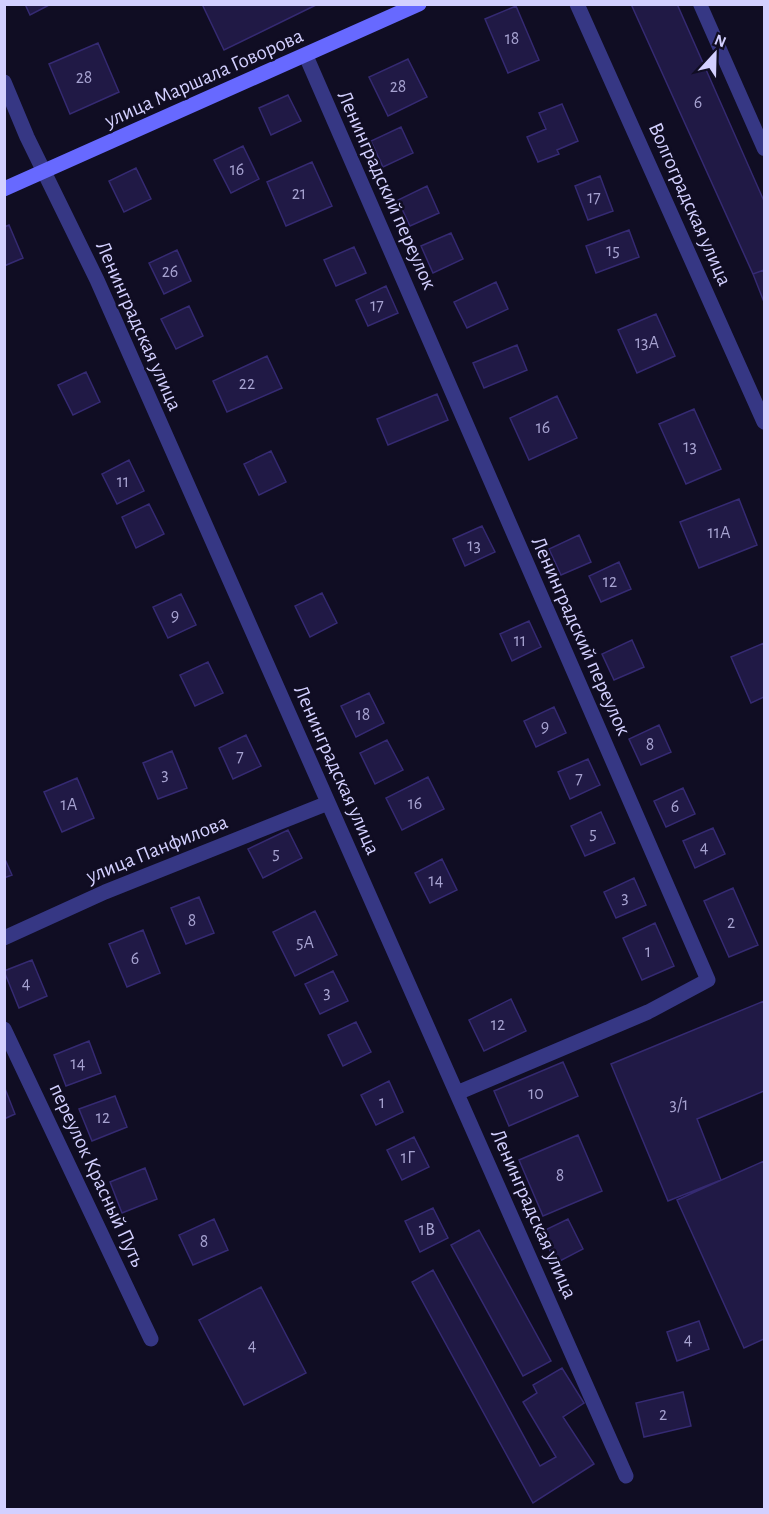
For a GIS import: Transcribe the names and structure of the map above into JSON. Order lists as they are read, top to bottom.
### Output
{
  "streets": {
    "street": [
      "улица Маршала Говорова",
      "Ленинградский переулок",
      "Волгоградская улица",
      "Ленинградская улица",
      "улица Панфилова",
      "переулок Красный Путь"
    ]
  },
  "crossings": [
    ["улица Маршала Говорова", "Ленинградский переулок"],
    ["улица Маршала Говорова", "Ленинградская улица"],
    ["Ленинградский переулок", "Ленинградская улица"],
    ["Ленинградская улица", "улица Панфилова"]
  ],
  "house_numbers": [
    "18",
    "28",
    "28",
    "6",
    "16",
    "21",
    "17",
    "15",
    "26",
    "17",
    "13А",
    "22",
    "16",
    "13",
    "11",
    "11А",
    "13",
    "12",
    "9",
    "11",
    "18",
    "9",
    "8",
    "7",
    "3",
    "7",
    "16",
    "1А",
    "6",
    "5",
    "4",
    "5",
    "14",
    "3",
    "8",
    "2",
    "5А",
    "1",
    "6",
    "4",
    "3",
    "12",
    "14",
    "10",
    "1",
    "3/1",
    "12",
    "1Г",
    "8",
    "1В",
    "8",
    "4",
    "4",
    "2"
  ],
  "north": "top"
}
